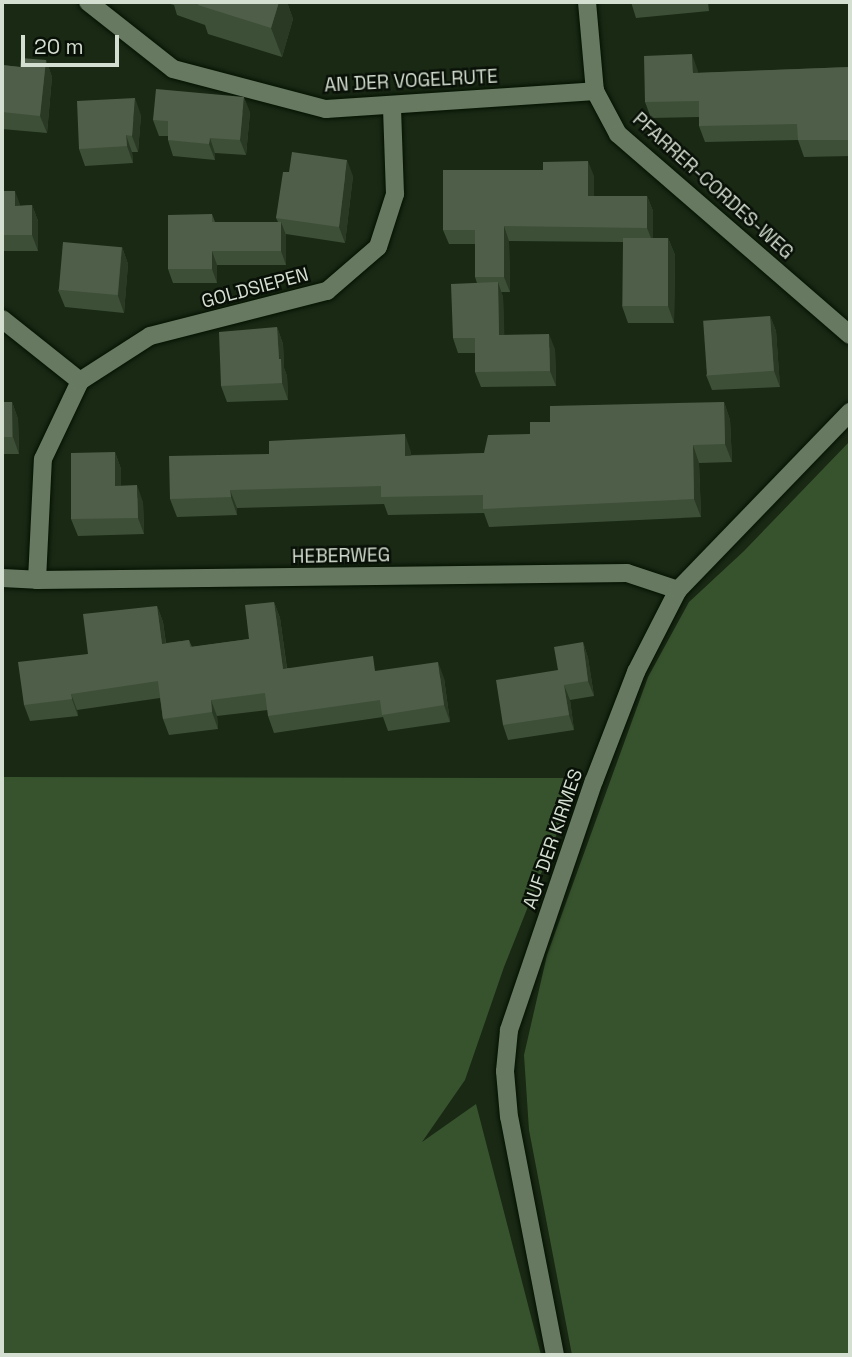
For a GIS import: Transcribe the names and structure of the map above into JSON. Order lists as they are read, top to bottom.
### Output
{
  "streets": {
    "street": [
      "AN DER VOGELRUTE",
      "PFARRER-CORDES-WEG",
      "GOLDSIEPEN",
      "HEBERWEG",
      "AUF DER KIRMES"
    ]
  },
  "crossings": [
    ["AN DER VOGELRUTE", "PFARRER-CORDES-WEG"],
    ["AN DER VOGELRUTE", "GOLDSIEPEN"],
    ["HEBERWEG", "AUF DER KIRMES"]
  ],
  "scale_bar": "20 m"
}
